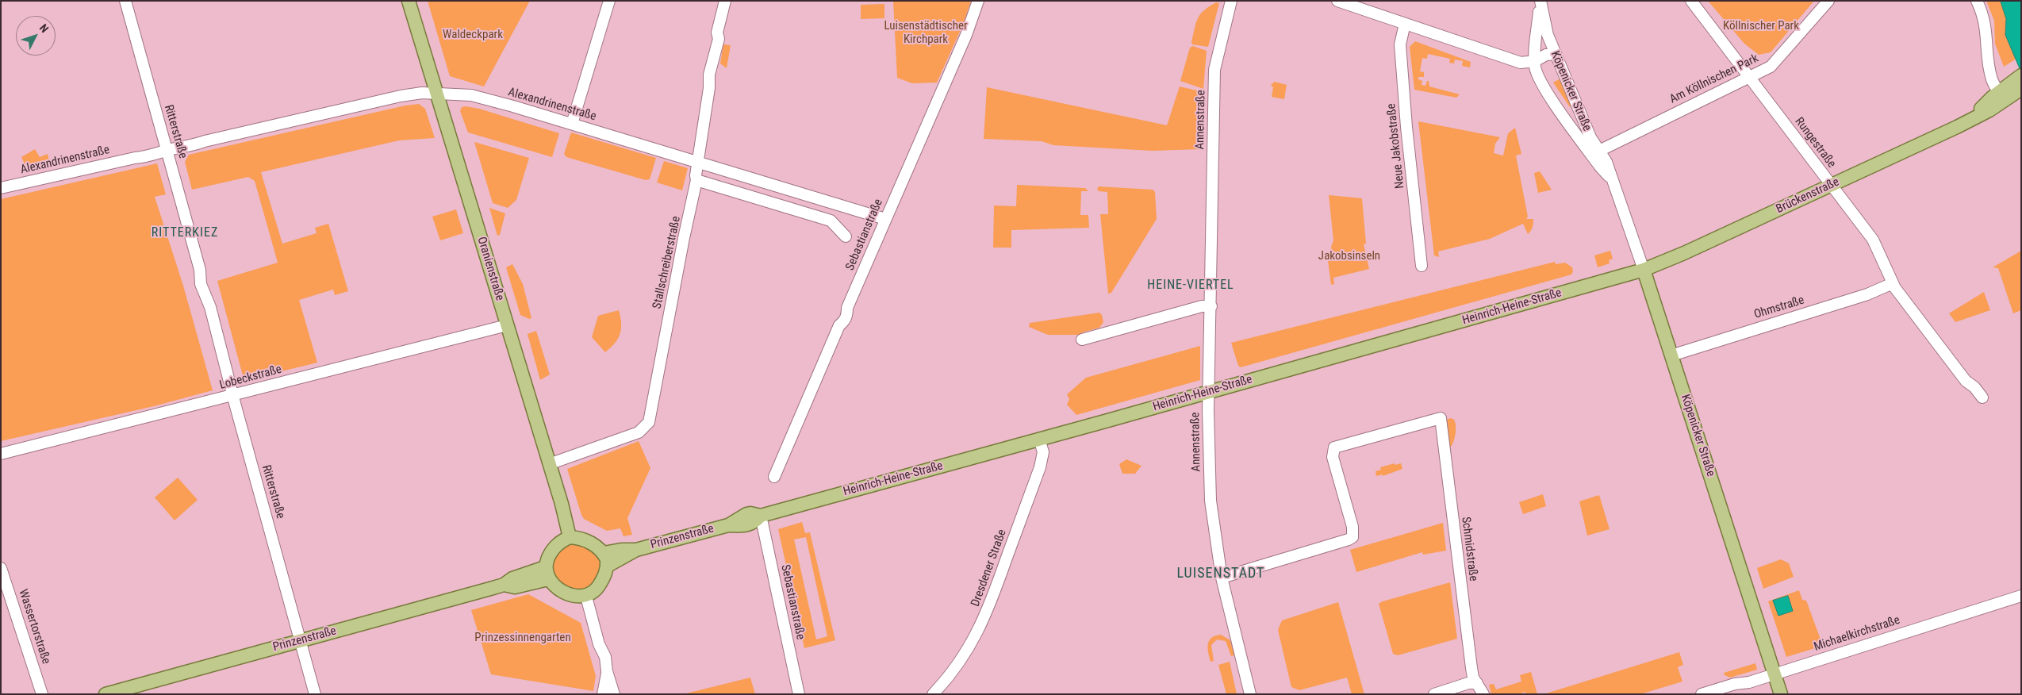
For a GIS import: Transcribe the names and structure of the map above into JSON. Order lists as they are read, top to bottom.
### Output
{
  "streets": {
    "main road": [
      "Köpenicker Straße",
      "Brückenstraße",
      "Oranienstraße",
      "Heinrich-Heine-Straße",
      "Prinzenstraße"
    ],
    "street": [
      "Am Köllnischen Park",
      "Alexandrinenstraße",
      "Annenstraße",
      "Ritterstraße",
      "Rungestraße",
      "Neue Jakobstraße",
      "Sebastianstraße",
      "Stallschreiberstraße",
      "Ohmstraße",
      "Lobeckstraße",
      "Schmidstraße",
      "Dresdener Straße",
      "Wassertorstraße",
      "Michaelkirchstraße"
    ]
  },
  "crossings": [
    ["Am Köllnischen Park", "Köpenicker Straße"],
    ["Am Köllnischen Park", "Rungestraße"],
    ["Köpenicker Straße", "Brückenstraße"],
    ["Köpenicker Straße", "Heinrich-Heine-Straße"],
    ["Köpenicker Straße", "Ohmstraße"],
    ["Köpenicker Straße", "Michaelkirchstraße"],
    ["Alexandrinenstraße", "Ritterstraße"],
    ["Alexandrinenstraße", "Sebastianstraße"],
    ["Alexandrinenstraße", "Stallschreiberstraße"],
    ["Alexandrinenstraße", "Oranienstraße"],
    ["Annenstraße", "Heinrich-Heine-Straße"],
    ["Annenstraße", "Schmidstraße"],
    ["Ritterstraße", "Lobeckstraße"],
    ["Ritterstraße", "Prinzenstraße"],
    ["Rungestraße", "Brückenstraße"],
    ["Rungestraße", "Ohmstraße"],
    ["Brückenstraße", "Heinrich-Heine-Straße"],
    ["Sebastianstraße", "Heinrich-Heine-Straße"],
    ["Sebastianstraße", "Prinzenstraße"],
    ["Stallschreiberstraße", "Oranienstraße"],
    ["Oranienstraße", "Lobeckstraße"],
    ["Oranienstraße", "Prinzenstraße"],
    ["Heinrich-Heine-Straße", "Prinzenstraße"],
    ["Heinrich-Heine-Straße", "Dresdener Straße"]
  ],
  "districts": ["RITTERKIEZ", "HEINE-VIERTEL", "LUISENSTADT"],
  "parks": [
    "Luisenstädtischer Kirchpark",
    "Köllnischer Park",
    "Waldeckpark",
    "Jakobsinseln",
    "Prinzessinnengarten"
  ],
  "north": "top right"
}
